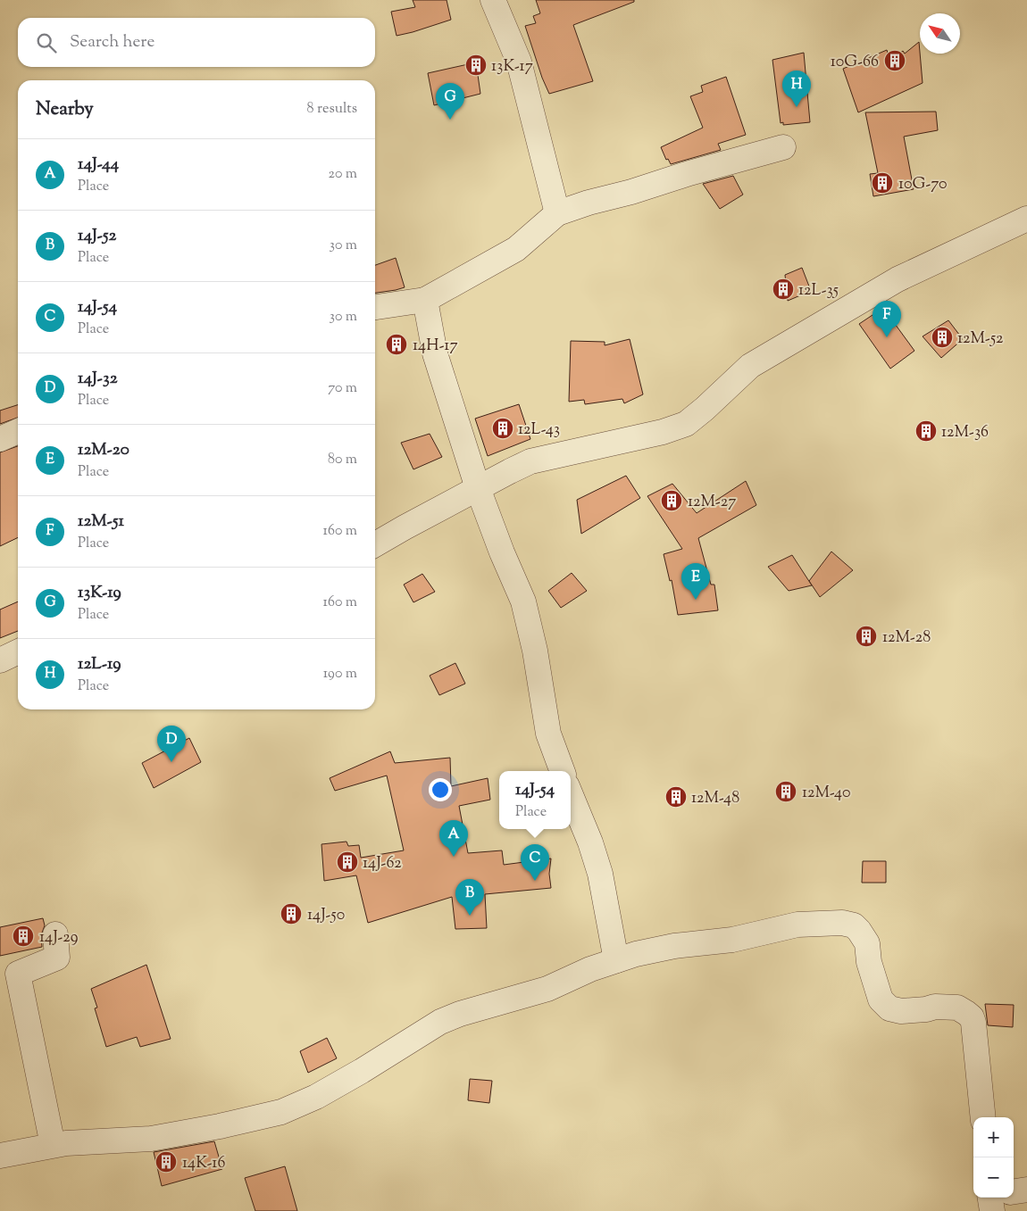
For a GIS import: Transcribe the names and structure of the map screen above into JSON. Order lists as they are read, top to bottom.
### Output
{
  "places": {
    "building": [
      "10G-66",
      "13K-17",
      "10G-70",
      "12L-35",
      "12M-52",
      "14H-17",
      "12L-43",
      "12M-36",
      "12M-27",
      "12M-28",
      "12M-40",
      "12M-48",
      "14J-62",
      "14J-50",
      "14J-29",
      "14K-16"
    ]
  },
  "north": "top left",
  "page": {
    "search": "Search here",
    "pins": [
      "H",
      "G",
      "F",
      "E",
      "D",
      "A",
      "C",
      "B"
    ],
    "heading": ["Nearby", "8 results"],
    "list": [
      {
        "mark": "A",
        "name": "14J-44",
        "note": "Place",
        "value": "20 m"
      },
      {
        "mark": "B",
        "name": "14J-52",
        "note": "Place",
        "value": "30 m"
      },
      {
        "mark": "C",
        "name": "14J-54",
        "note": "Place",
        "value": "30 m"
      },
      {
        "mark": "D",
        "name": "14J-32",
        "note": "Place",
        "value": "70 m"
      },
      {
        "mark": "E",
        "name": "12M-20",
        "note": "Place",
        "value": "80 m"
      },
      {
        "mark": "F",
        "name": "12M-51",
        "note": "Place",
        "value": "160 m"
      },
      {
        "mark": "G",
        "name": "13K-19",
        "note": "Place",
        "value": "160 m"
      },
      {
        "mark": "H",
        "name": "12L-19",
        "note": "Place",
        "value": "190 m"
      }
    ],
    "popup": ["14J-54", "Place"],
    "map_buttons": ["+", "−"]
  }
}
